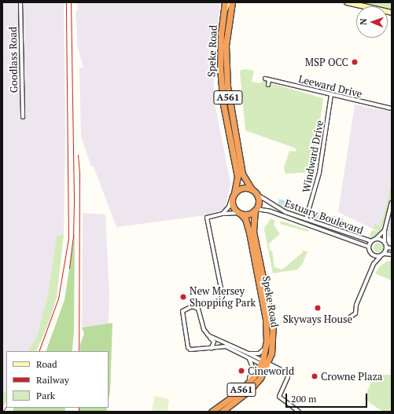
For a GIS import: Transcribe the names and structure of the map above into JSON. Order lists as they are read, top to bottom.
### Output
{
  "streets": {
    "highway": ["Speke Road", "A561"],
    "street": [
      "Goodlass Road",
      "Leeward Drive",
      "Windward Drive",
      "Estuary Boulevard"
    ]
  },
  "crossings": [
    ["Speke Road", "A561"],
    ["Speke Road", "Estuary Boulevard"],
    ["Leeward Drive", "Windward Drive"],
    ["A561", "Estuary Boulevard"],
    ["Windward Drive", "Estuary Boulevard"]
  ],
  "places": [
    "MSP OCC",
    "New Mersey Shopping Park",
    "Skyways House",
    "Cineworld",
    "Crowne Plaza"
  ],
  "legend": ["Road", "Railway", "Park"],
  "scale_bar": "200 m",
  "north": "left"
}
